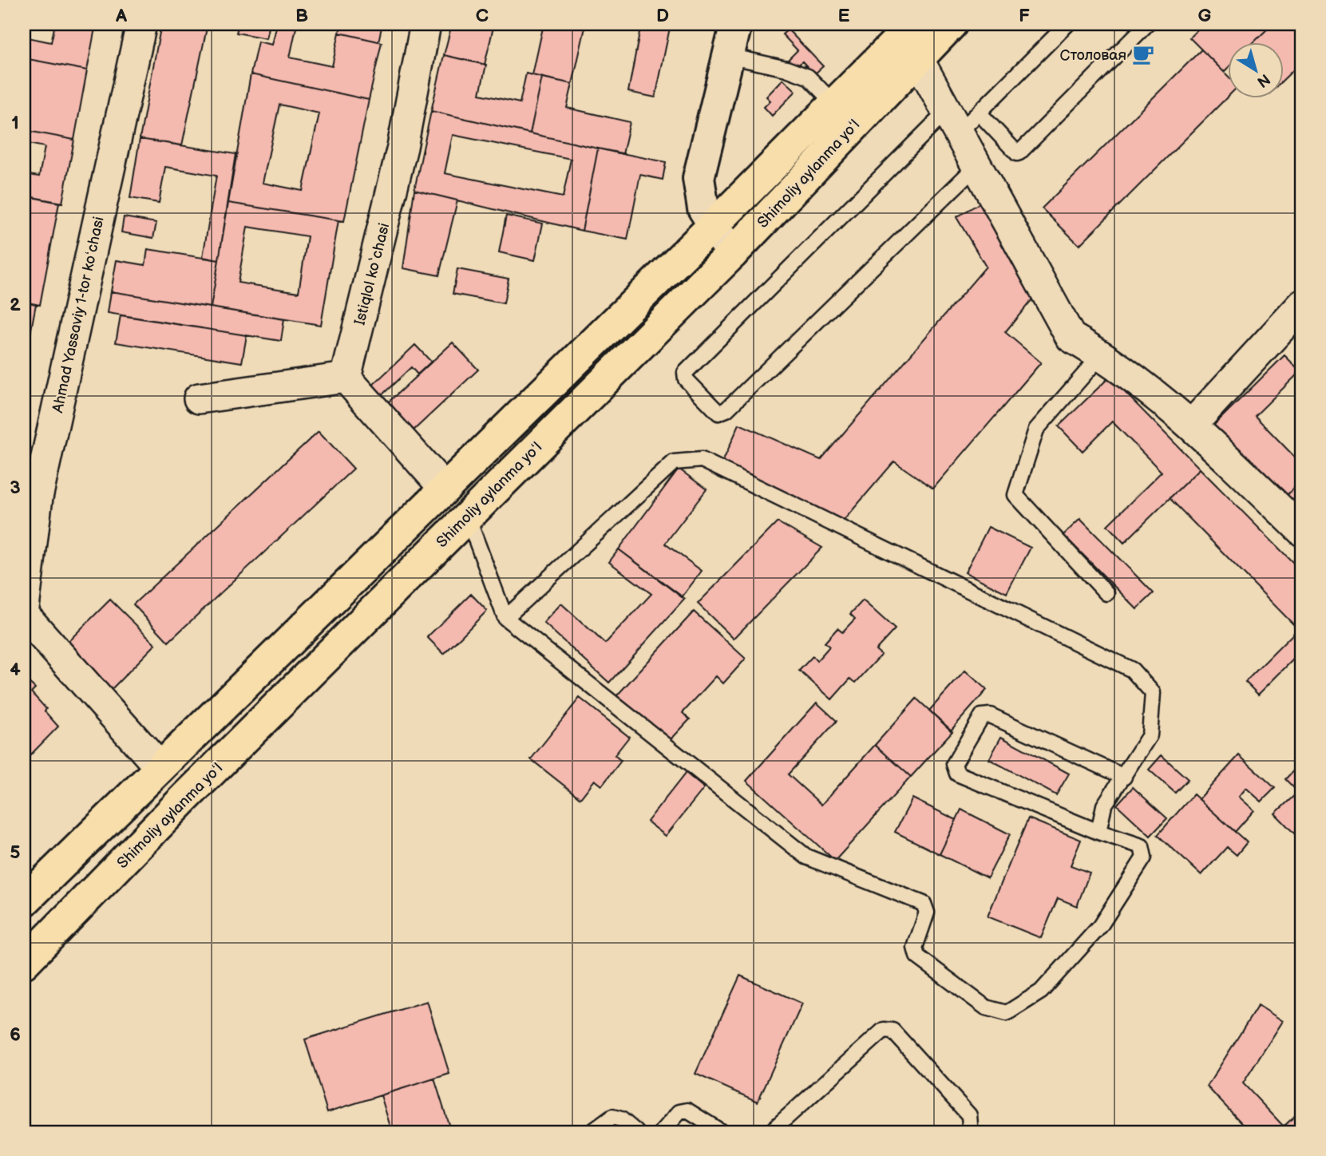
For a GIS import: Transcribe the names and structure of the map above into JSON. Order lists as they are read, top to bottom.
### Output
{
  "streets": {
    "main road": ["Shimoliy aylanma yoʻl"],
    "street": ["Istiqlol ko‘chasi", "Ahmad Yassaviy 1-tor koʻchasi"]
  },
  "places": {
    "cafe": ["Столовая"]
  },
  "north": "bottom right",
  "grid": {
    "columns": [
      "A",
      "B",
      "C",
      "D",
      "E",
      "F",
      "G"
    ],
    "rows": [
      "1",
      "2",
      "3",
      "4",
      "5",
      "6"
    ]
  }
}
